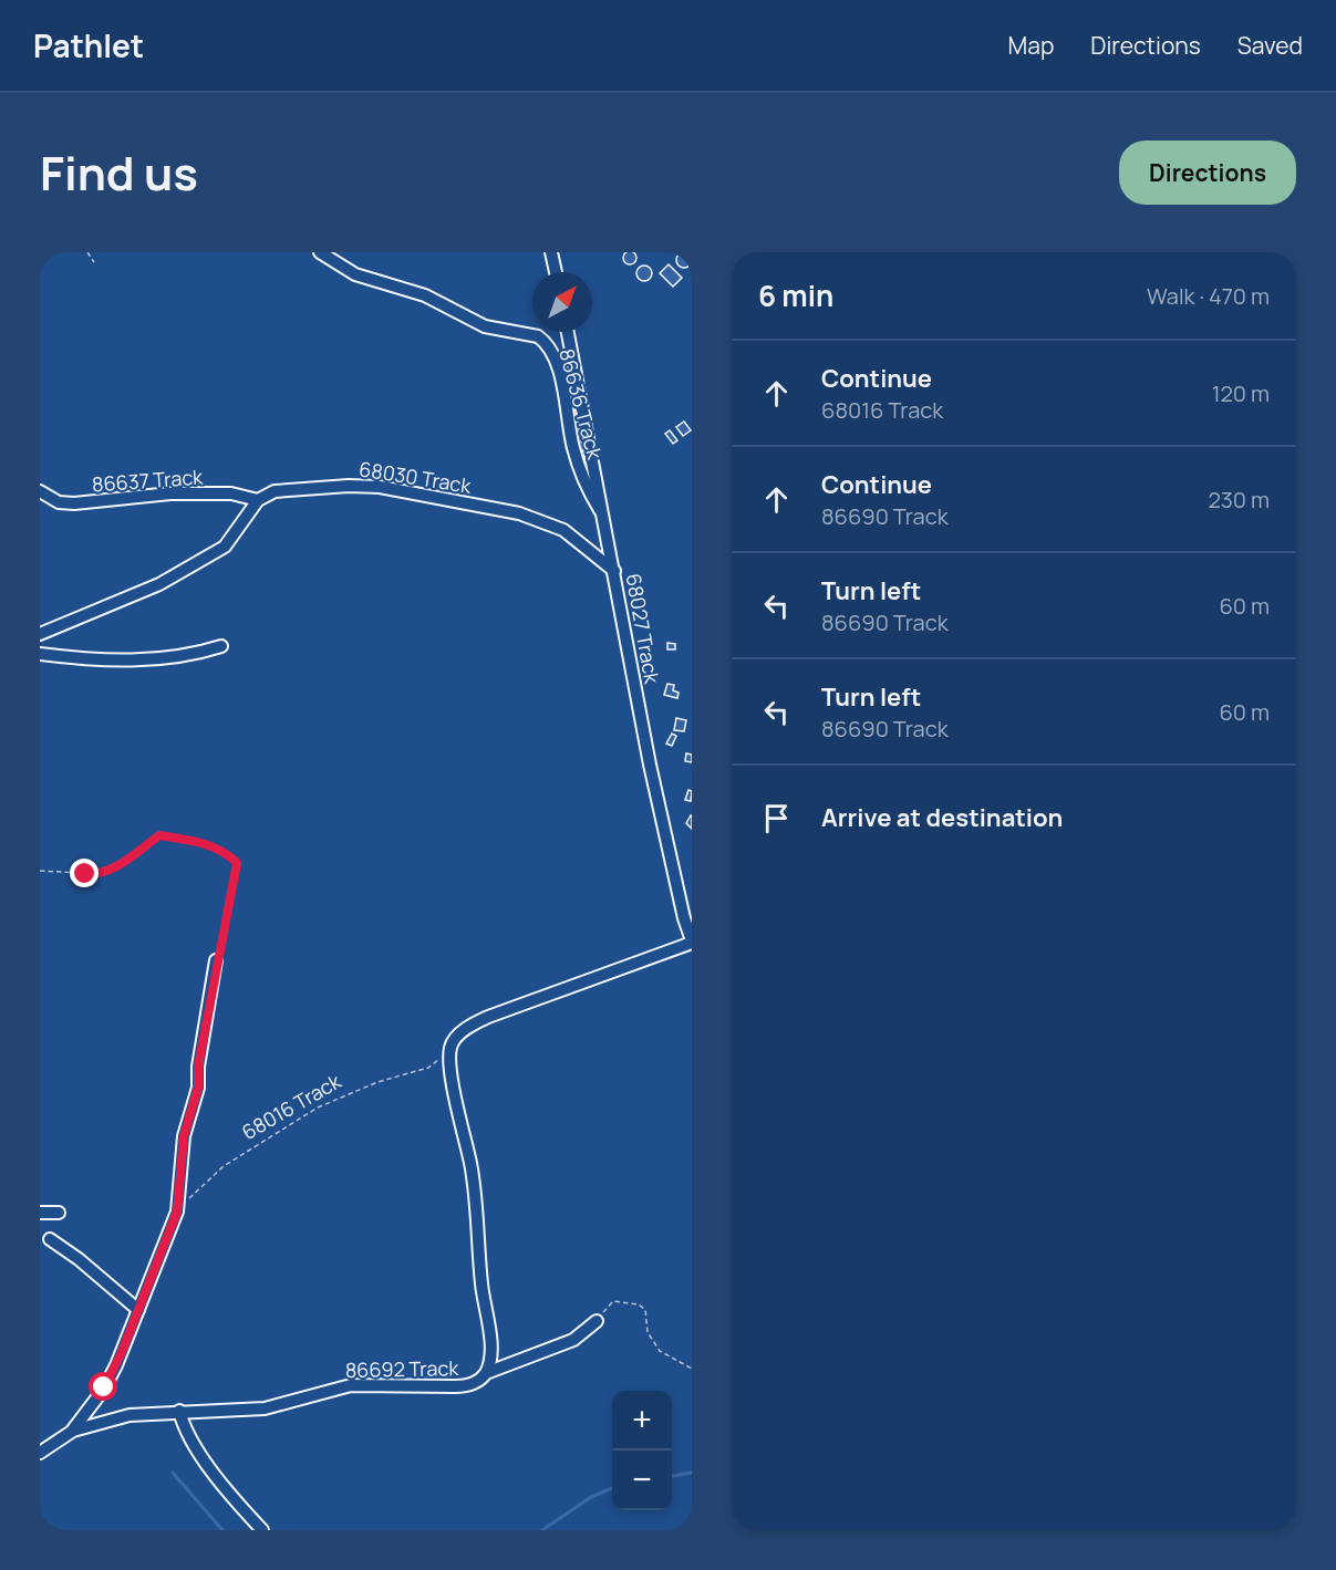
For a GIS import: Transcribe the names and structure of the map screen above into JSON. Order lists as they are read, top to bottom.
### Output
{
  "streets": {
    "street": [
      "86636 Track",
      "68030 Track",
      "86637 Track",
      "68027 Track",
      "86692 Track"
    ],
    "path": ["68016 Track"]
  },
  "crossings": [
    ["86636 Track", "68027 Track"],
    ["68030 Track", "86637 Track"],
    ["68030 Track", "68027 Track"],
    ["68016 Track", "86692 Track"]
  ],
  "north": "top right",
  "page": {
    "header": "Pathlet",
    "nav": ["Map", "Directions", "Saved"],
    "title": "Find us",
    "buttons": "Directions",
    "heading": ["6 min", "Walk · 470 m"],
    "list": [
      ["Continue", "68016 Track", "120 m"],
      ["Continue", "86690 Track", "230 m"],
      ["Turn left", "86690 Track", "60 m"],
      ["Turn left", "86690 Track", "60 m"],
      "Arrive at destination"
    ],
    "map_buttons": ["+", "−"]
  }
}
